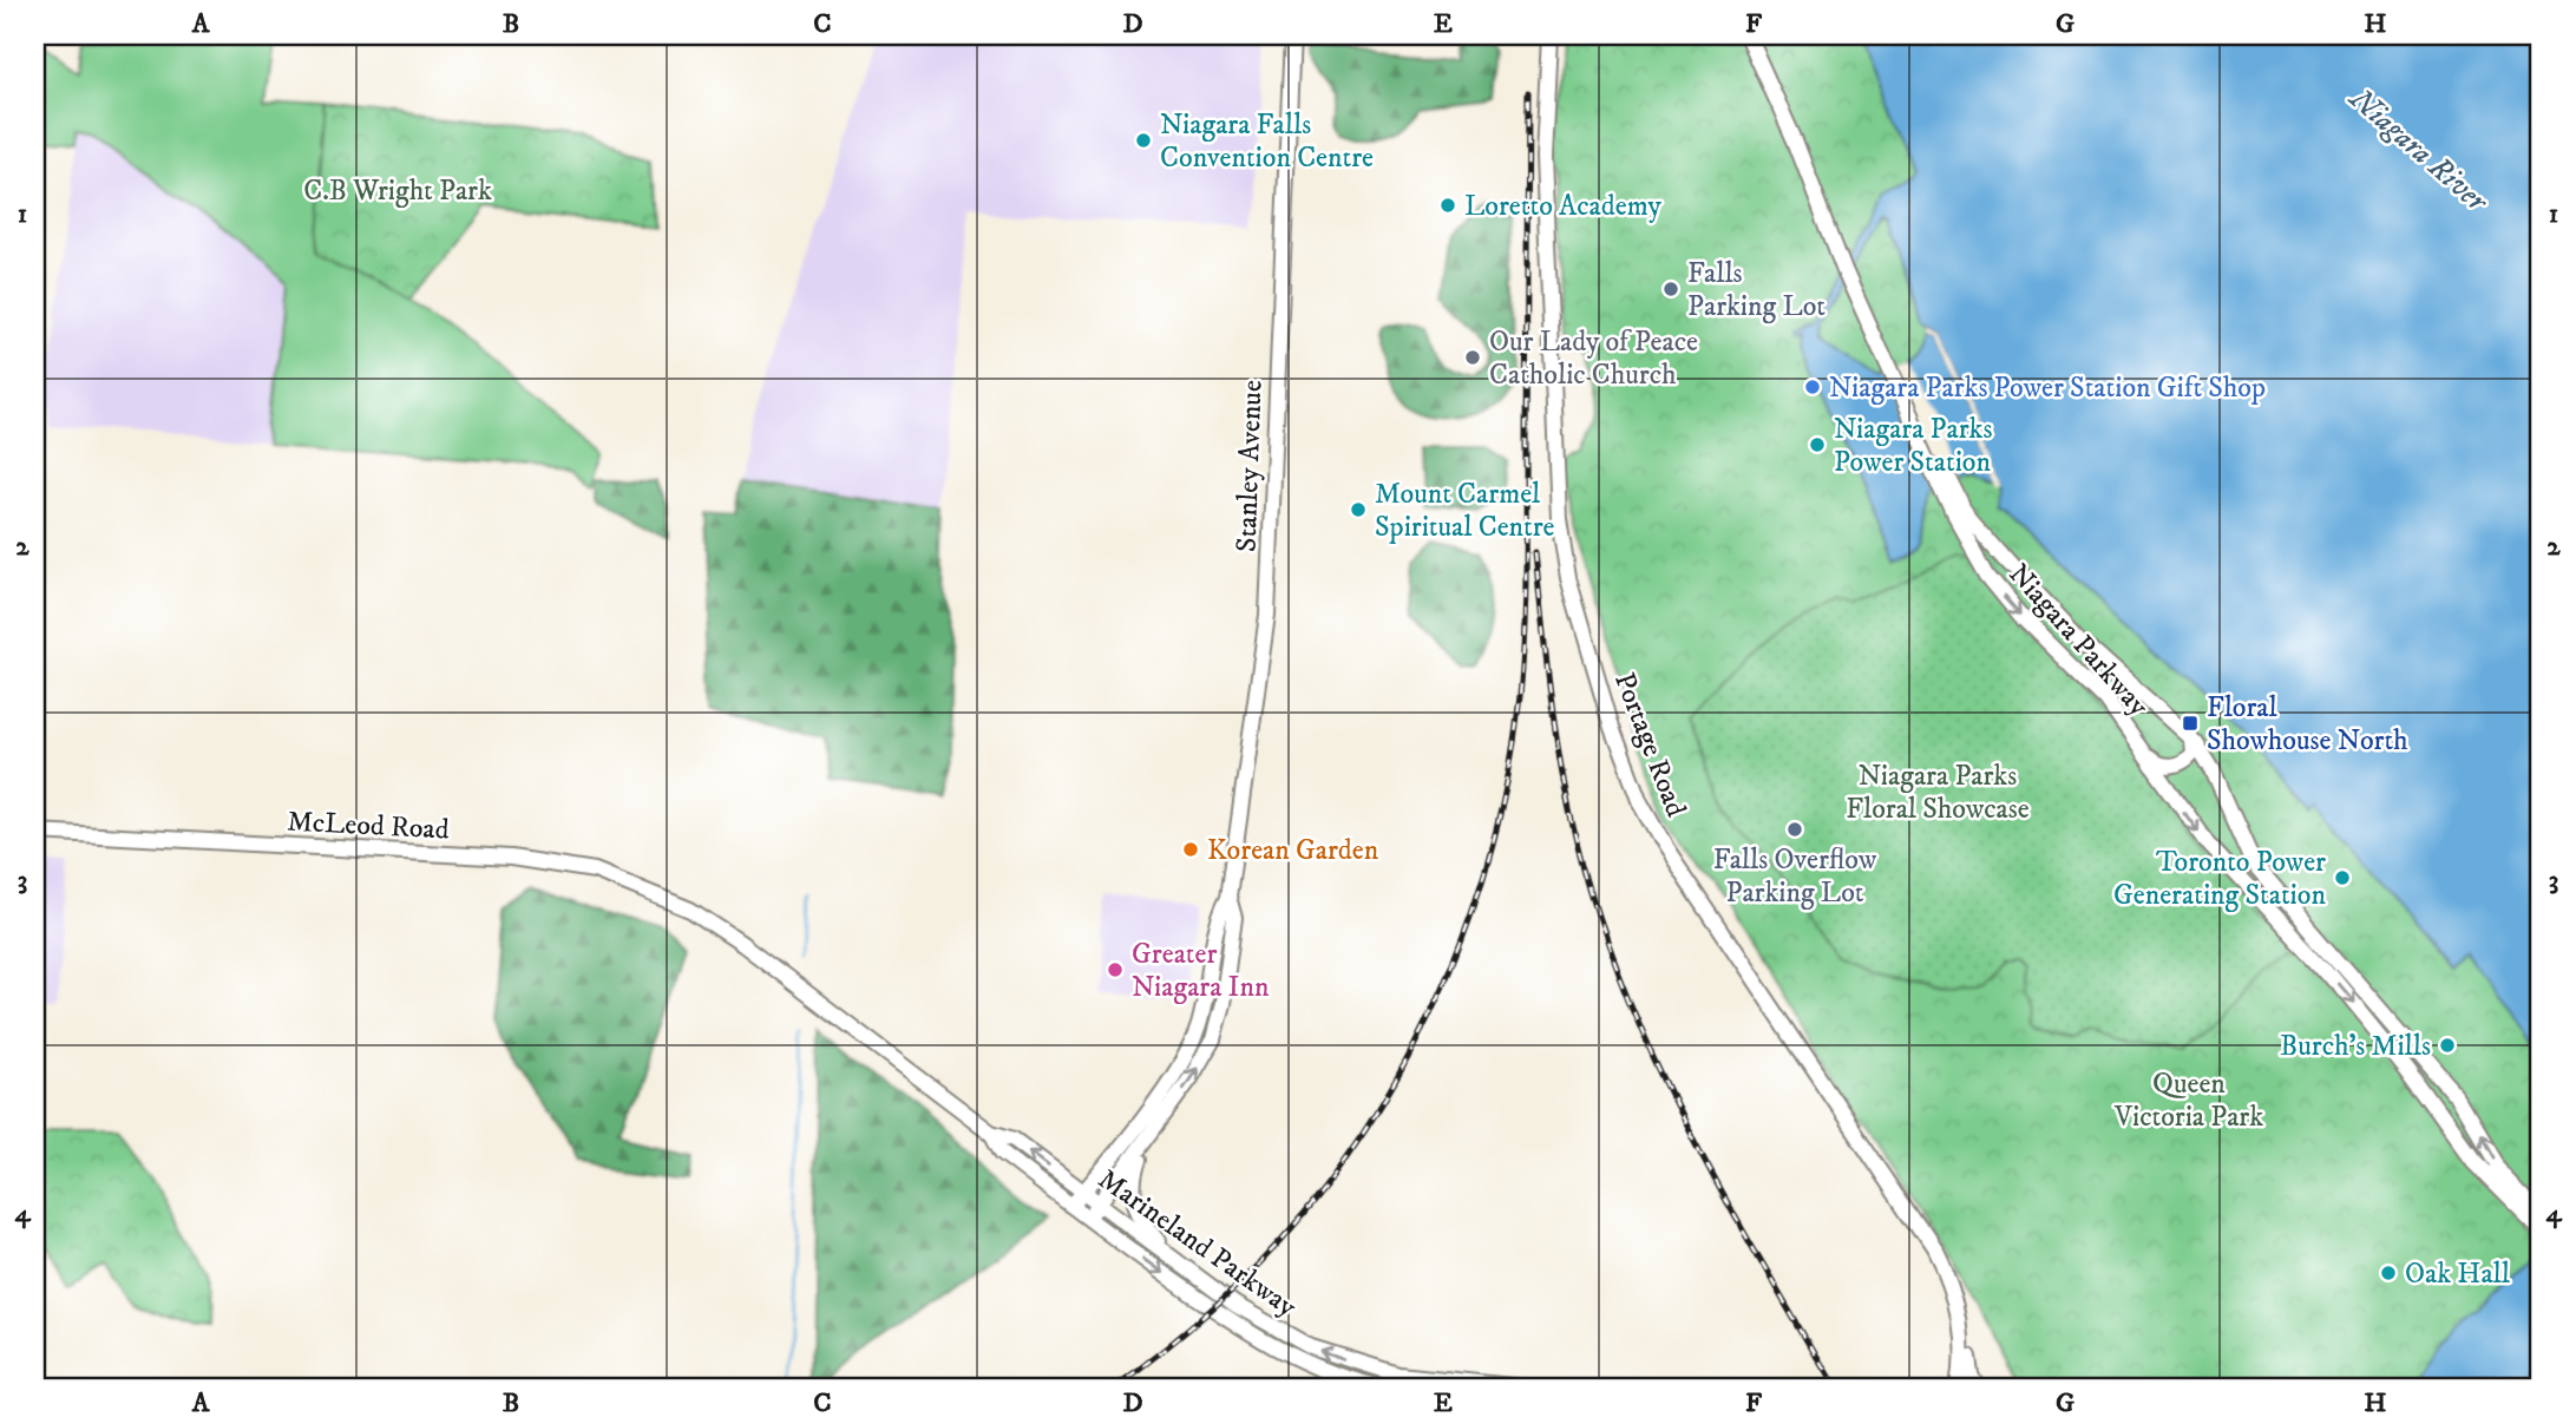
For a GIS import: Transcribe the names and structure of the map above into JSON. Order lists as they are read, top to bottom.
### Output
{
  "streets": {
    "main road": [
      "Stanley Avenue",
      "Niagara Parkway",
      "Portage Road",
      "McLeod Road",
      "Marineland Parkway"
    ]
  },
  "crossings": [
    ["Stanley Avenue", "Marineland Parkway"],
    ["McLeod Road", "Marineland Parkway"]
  ],
  "water": ["Niagara River"],
  "parks": ["C.B Wright Park", "Niagara Parks Floral Showcase", "Queen Victoria Park"],
  "places": {
    "other": [
      "Niagara Falls Convention Centre",
      "Loretto Academy",
      "Falls Parking Lot",
      "Our Lady of Peace Catholic Church",
      "Niagara Parks Power Station Gift Shop",
      "Niagara Parks Power Station",
      "Mount Carmel Spiritual Centre",
      "Falls Overflow Parking Lot",
      "Korean Garden",
      "Toronto Power Generating Station",
      "Greater Niagara Inn",
      "Burch’s Mills",
      "Oak Hall"
    ],
    "transit": ["Floral Showhouse North"]
  },
  "grid": {
    "columns": [
      "A",
      "B",
      "C",
      "D",
      "E",
      "F",
      "G",
      "H"
    ],
    "rows": [
      "1",
      "2",
      "3",
      "4"
    ]
  }
}
